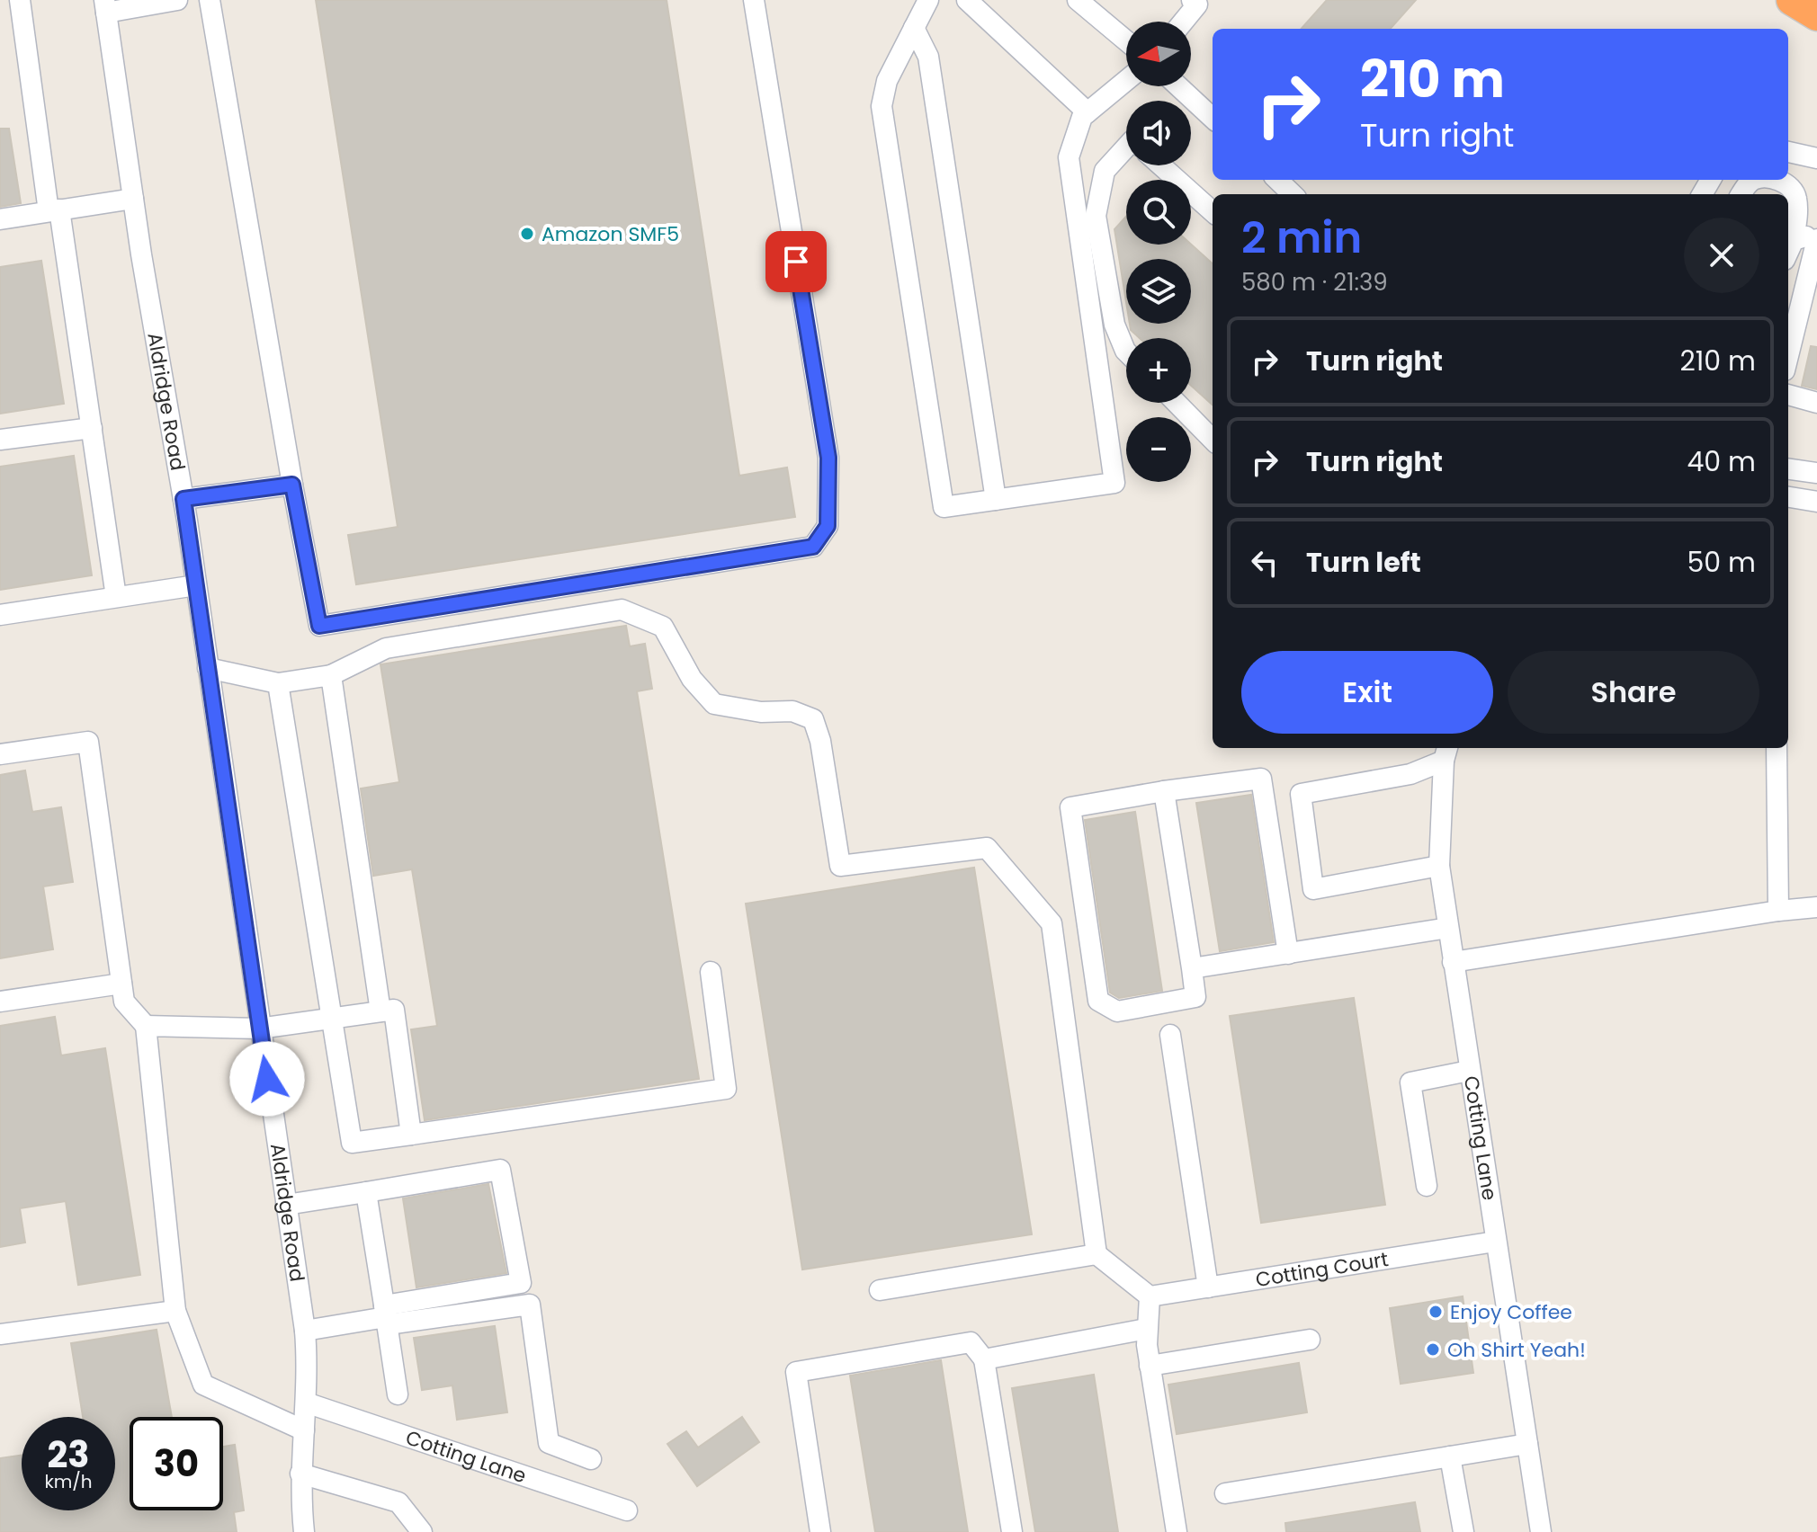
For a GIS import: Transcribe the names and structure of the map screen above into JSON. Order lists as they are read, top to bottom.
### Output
{
  "streets": {
    "street": ["Aldridge Road", "Cotting Lane", "Cotting Court"]
  },
  "crossings": [
    ["Aldridge Road", "Cotting Lane"],
    ["Cotting Lane", "Cotting Court"]
  ],
  "places": ["Amazon SMF5", "Enjoy Coffee", "Oh Shirt Yeah!"],
  "north": "left",
  "page": {
    "map_buttons": ["+", "−"],
    "turn": ["210 m", "Turn right"],
    "heading": ["2 min", "580 m · 21:39"],
    "list": [
      {
        "name": "Turn right",
        "value": "210 m"
      },
      {
        "name": "Turn right",
        "value": "40 m"
      },
      {
        "name": "Turn left",
        "value": "50 m"
      }
    ],
    "buttons": ["Exit", "Share"],
    "speed": "23 km/h",
    "limit": "30"
  }
}
